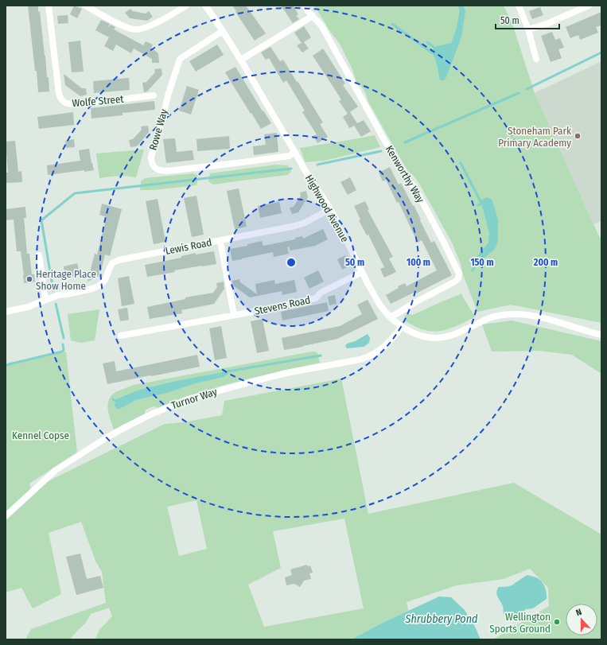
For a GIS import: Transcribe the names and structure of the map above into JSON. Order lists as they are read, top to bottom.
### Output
{
  "streets": {
    "street": [
      "Wolfe Street",
      "Rowe Way",
      "Kenworthy Way",
      "Highwood Avenue",
      "Lewis Road",
      "Stevens Road",
      "Turnor Way"
    ]
  },
  "crossings": [
    ["Rowe Way", "Highwood Avenue"],
    ["Kenworthy Way", "Highwood Avenue"],
    ["Highwood Avenue", "Lewis Road"],
    ["Highwood Avenue", "Stevens Road"],
    ["Highwood Avenue", "Turnor Way"]
  ],
  "water": ["Shrubbery Pond"],
  "parks": ["Kennel Copse"],
  "places": ["Stoneham Park Primary Academy", "Heritage Place Show Home", "Wellington Sports Ground"],
  "scale_bar": "50 m",
  "north": "top",
  "rings": [
    "50 m",
    "100 m",
    "150 m",
    "200 m"
  ]
}
